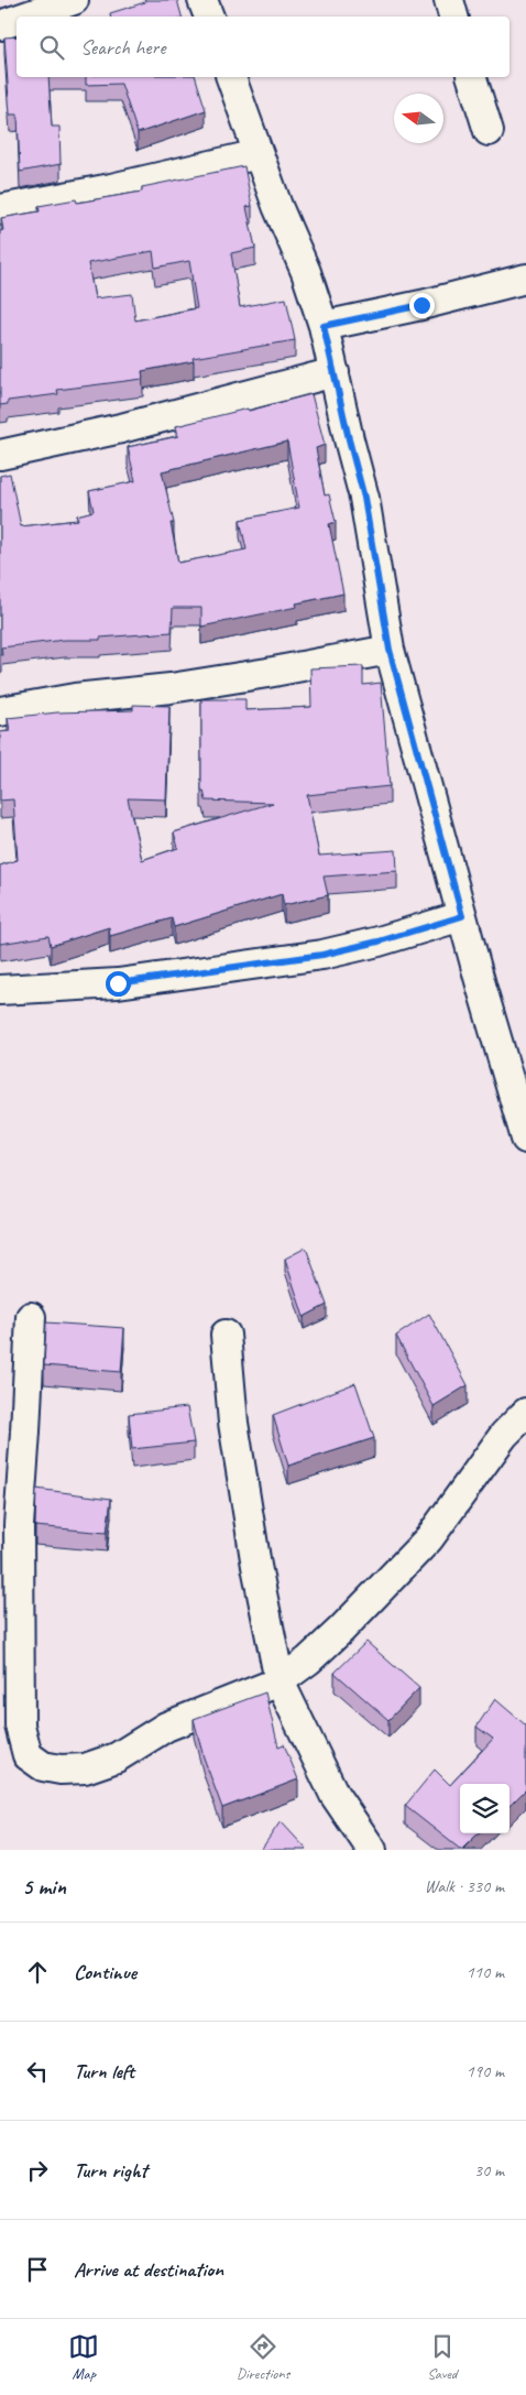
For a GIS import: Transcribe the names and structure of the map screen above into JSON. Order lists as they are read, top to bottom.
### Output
{
  "north": "left",
  "page": {
    "search": "Search here",
    "heading": ["5 min", "Walk · 330 m"],
    "list": [
      ["Continue", "110 m"],
      ["Turn left", "190 m"],
      ["Turn right", "30 m"],
      "Arrive at destination"
    ],
    "nav": ["Map", "Directions", "Saved"]
  }
}
